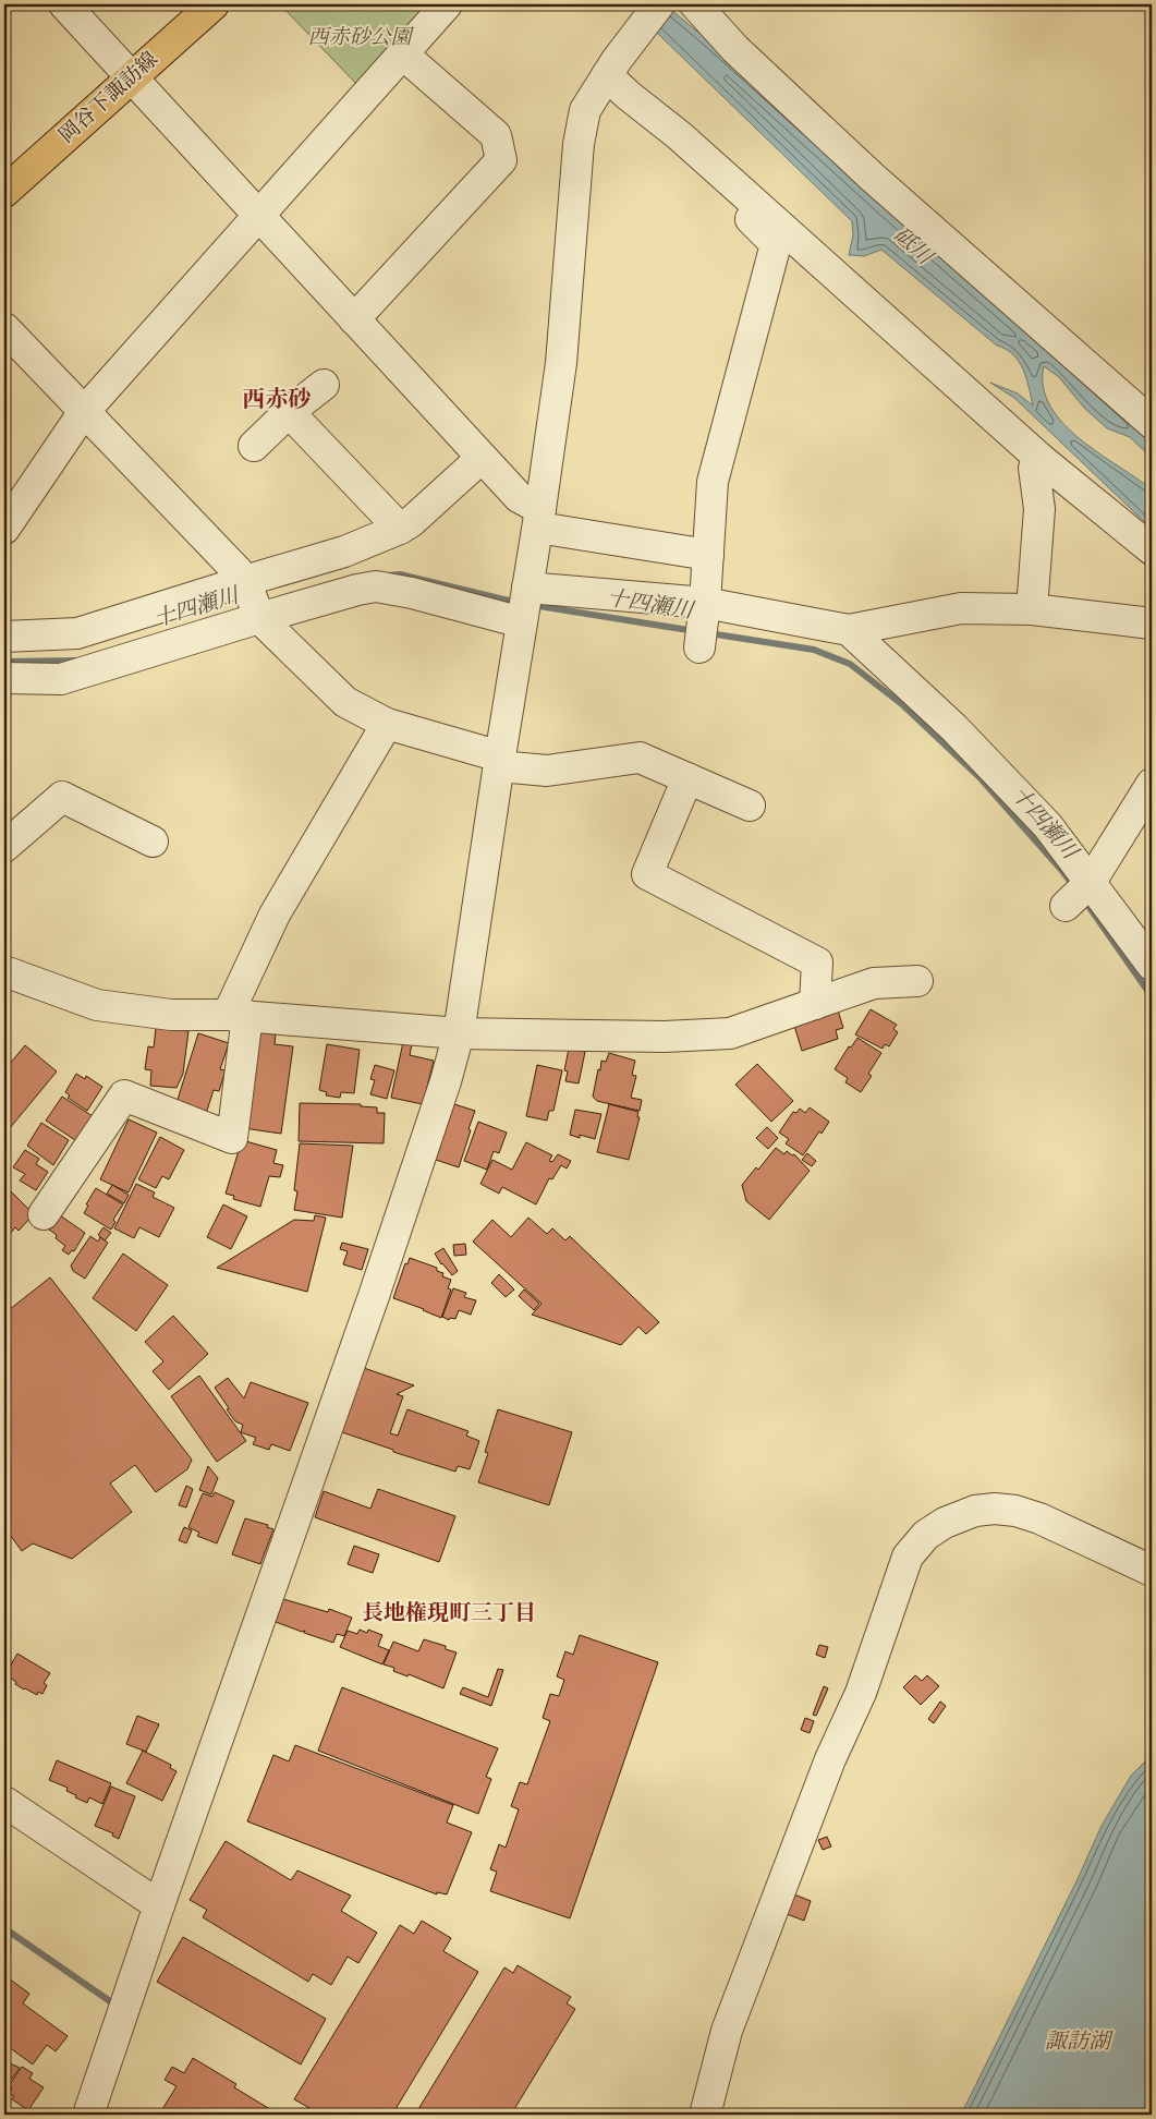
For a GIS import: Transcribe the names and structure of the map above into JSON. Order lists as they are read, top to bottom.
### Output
{
  "streets": {
    "main road": ["岡谷下諏訪線"]
  },
  "districts": ["西赤砂", "長地権現町三丁目"],
  "water": ["砥川", "十四瀬川", "諏訪湖"],
  "parks": ["西赤砂公園"]
}
